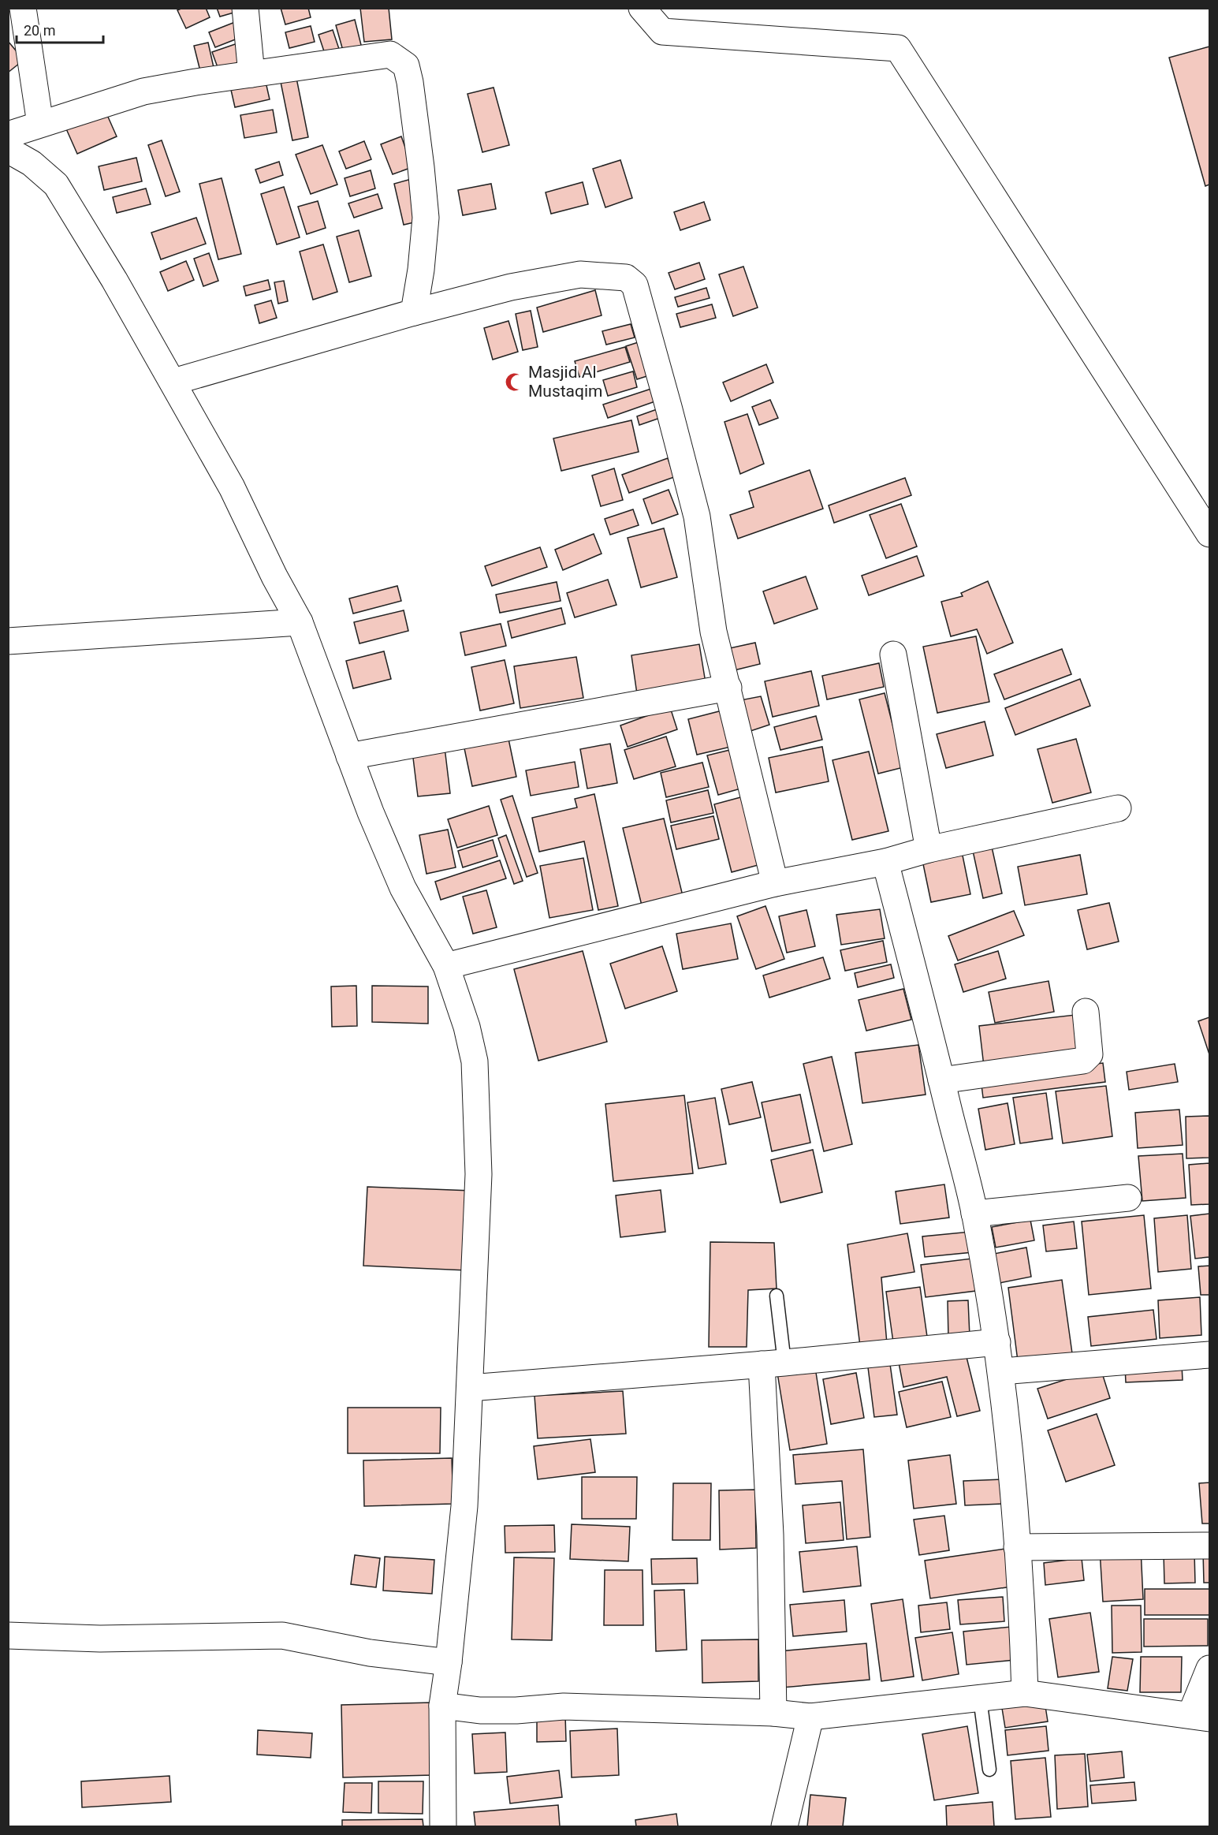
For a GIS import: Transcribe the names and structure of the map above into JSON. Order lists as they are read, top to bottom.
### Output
{
  "places": {
    "mosque": ["Masjid Al Mustaqim"]
  },
  "scale_bar": "20 m"
}
